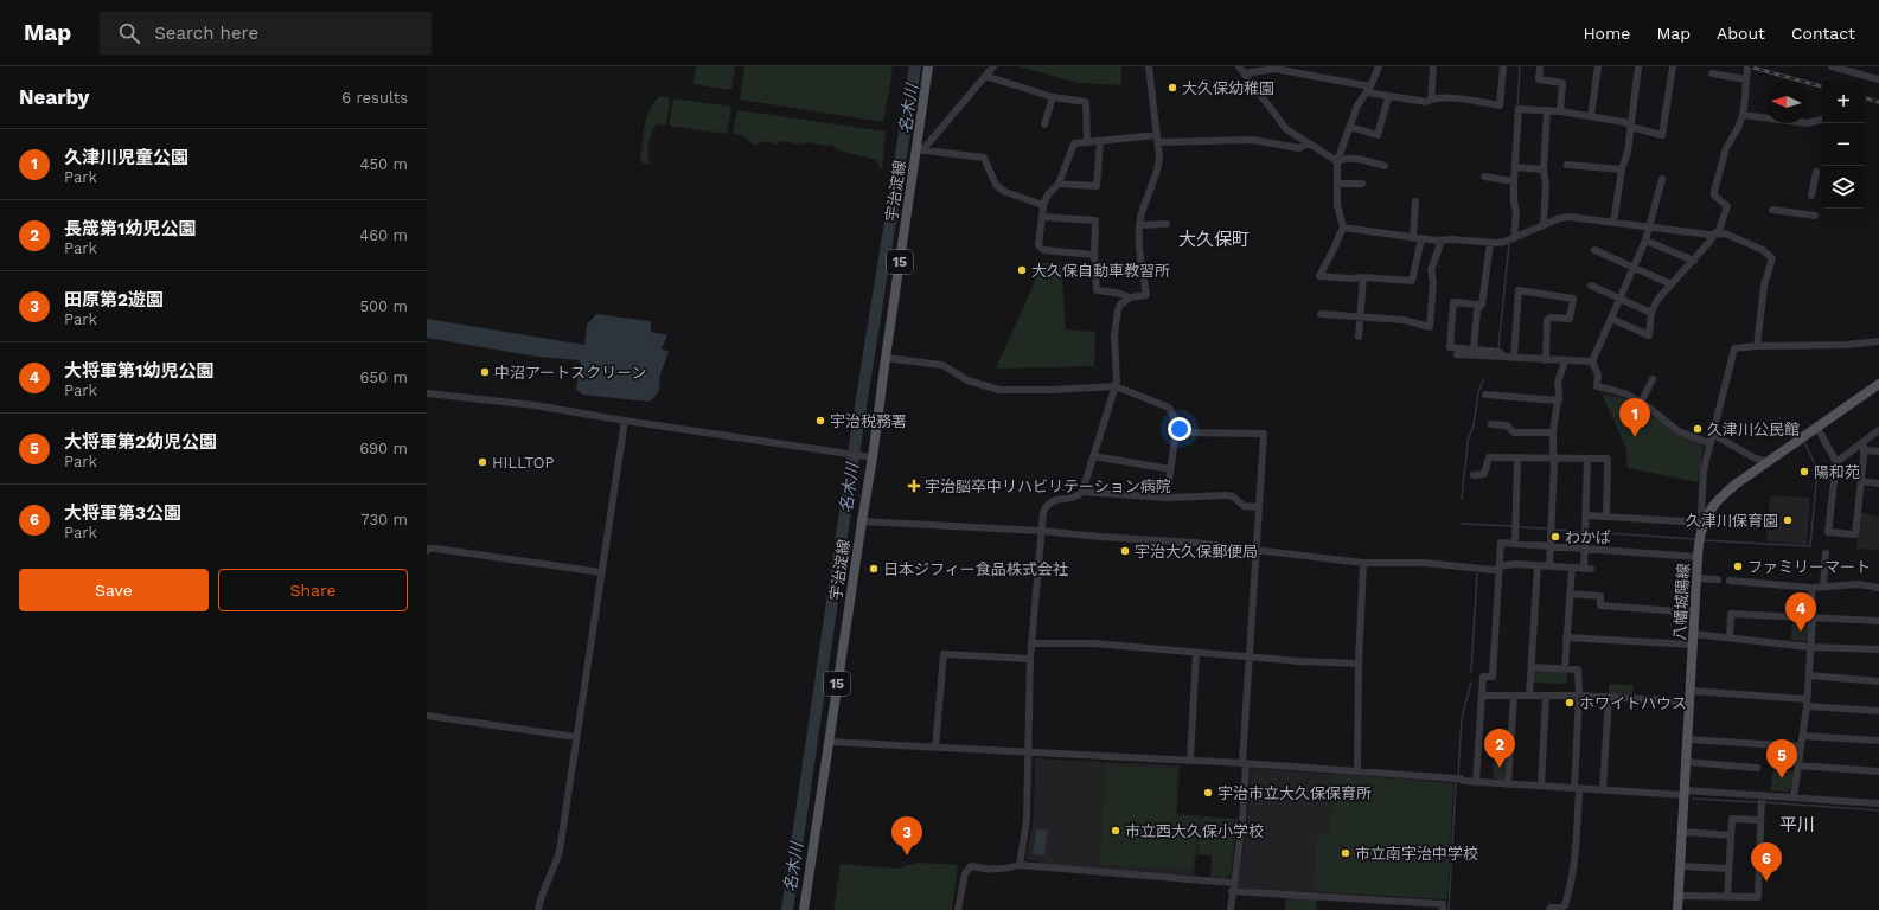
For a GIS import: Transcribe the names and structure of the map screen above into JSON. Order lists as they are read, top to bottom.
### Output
{
  "streets": {
    "main road": ["宇治淀線", "15", "八幡城陽線"]
  },
  "districts": ["大久保町", "平川"],
  "water": ["名木川"],
  "places": {
    "other": [
      "大久保幼稚園",
      "大久保自動車教習所",
      "中沼アートスクリーン",
      "宇治税務署",
      "久津川公民館",
      "HILLTOP",
      "陽和苑",
      "久津川保育園",
      "わかば",
      "宇治大久保郵便局",
      "ファミリーマート",
      "日本ジフィー食品株式会社",
      "ホワイトハウス",
      "宇治市立大久保保育所",
      "市立西大久保小学校",
      "市立南宇治中学校"
    ],
    "health": ["宇治脳卒中リハビリテーション病院"]
  },
  "north": "left",
  "page": {
    "header": "Map",
    "search": "Search here",
    "nav": [
      "Home",
      "Map",
      "About",
      "Contact"
    ],
    "heading": ["Nearby", "6 results"],
    "map_buttons": ["+", "−"],
    "list": [
      {
        "mark": "1",
        "name": "久津川児童公園",
        "note": "Park",
        "value": "450 m"
      },
      {
        "mark": "2",
        "name": "長筬第1幼児公園",
        "note": "Park",
        "value": "460 m"
      },
      {
        "mark": "3",
        "name": "田原第2遊園",
        "note": "Park",
        "value": "500 m"
      },
      {
        "mark": "4",
        "name": "大将軍第1幼児公園",
        "note": "Park",
        "value": "650 m"
      },
      {
        "mark": "5",
        "name": "大将軍第2幼児公園",
        "note": "Park",
        "value": "690 m"
      },
      {
        "mark": "6",
        "name": "大将軍第3公園",
        "note": "Park",
        "value": "730 m"
      }
    ],
    "pins": [
      "1",
      "4",
      "2",
      "5",
      "3",
      "6"
    ],
    "buttons": ["Save", "Share"]
  }
}
